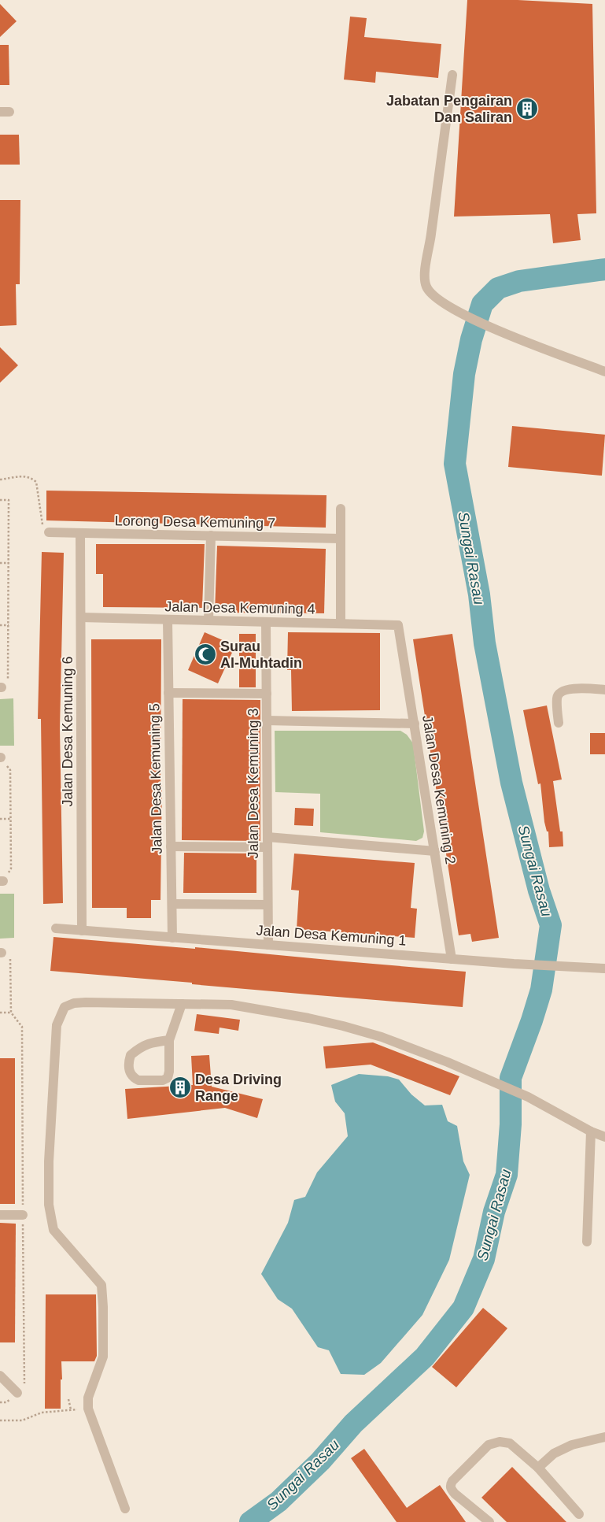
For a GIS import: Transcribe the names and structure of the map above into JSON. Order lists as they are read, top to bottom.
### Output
{
  "streets": {
    "street": [
      "Lorong Desa Kemuning 7",
      "Jalan Desa Kemuning 4",
      "Jalan Desa Kemuning 6",
      "Jalan Desa Kemuning 5",
      "Jalan Desa Kemuning 3",
      "Jalan Desa Kemuning 2",
      "Jalan Desa Kemuning 1"
    ]
  },
  "crossings": [
    ["Lorong Desa Kemuning 7", "Jalan Desa Kemuning 6"],
    ["Jalan Desa Kemuning 4", "Jalan Desa Kemuning 6"],
    ["Jalan Desa Kemuning 4", "Jalan Desa Kemuning 5"],
    ["Jalan Desa Kemuning 4", "Jalan Desa Kemuning 3"],
    ["Jalan Desa Kemuning 4", "Jalan Desa Kemuning 2"],
    ["Jalan Desa Kemuning 6", "Jalan Desa Kemuning 1"],
    ["Jalan Desa Kemuning 5", "Jalan Desa Kemuning 1"],
    ["Jalan Desa Kemuning 3", "Jalan Desa Kemuning 1"],
    ["Jalan Desa Kemuning 2", "Jalan Desa Kemuning 1"]
  ],
  "water": ["Sungai Rasau"],
  "places": {
    "building": ["Jabatan Pengairan Dan Saliran", "Desa Driving Range"],
    "mosque": ["Surau Al-Muhtadin"]
  }
}
